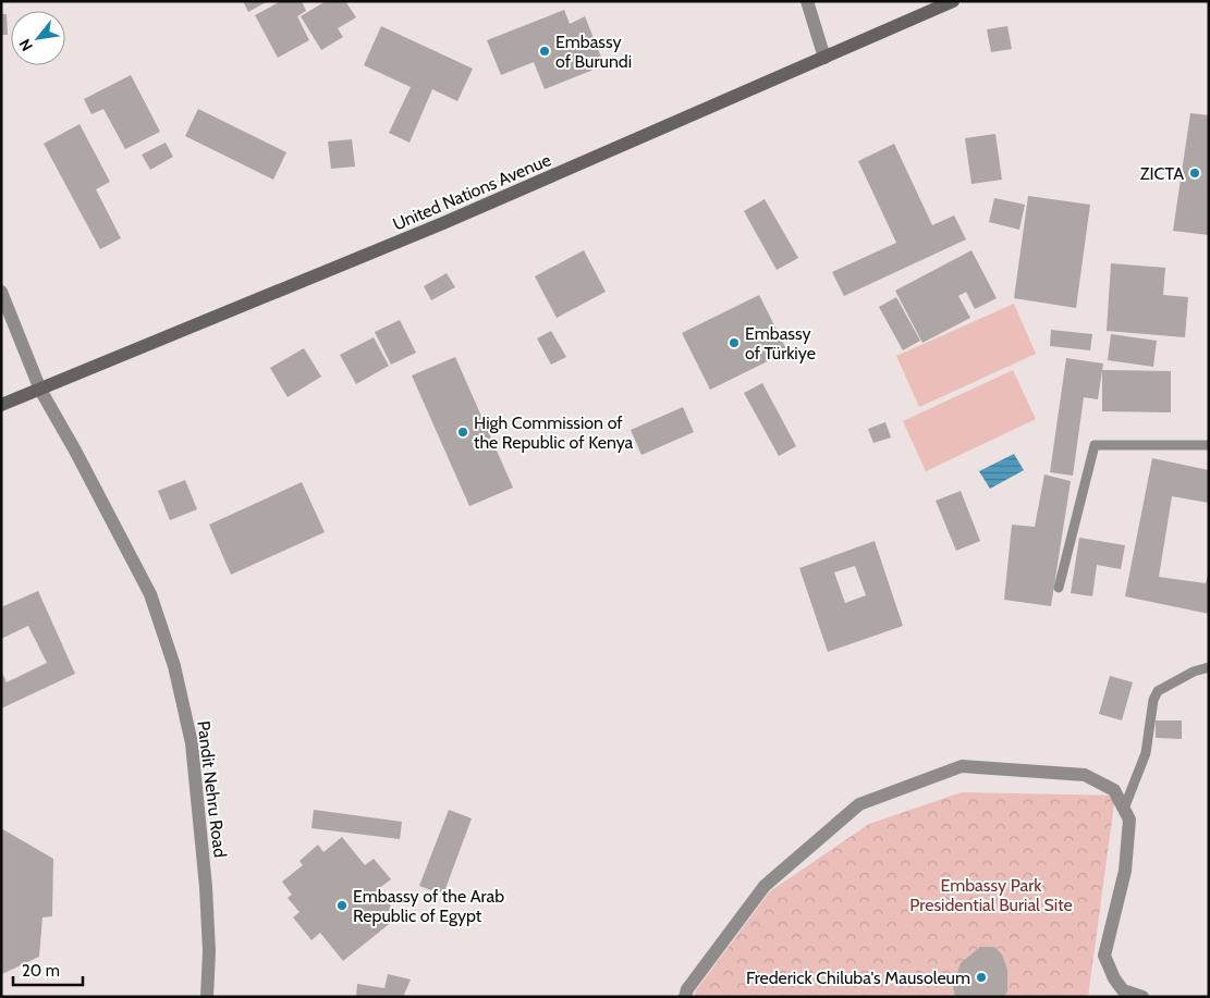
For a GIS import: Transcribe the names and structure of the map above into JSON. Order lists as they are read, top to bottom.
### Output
{
  "streets": {
    "main road": ["United Nations Avenue"],
    "street": ["Pandit Nehru Road"]
  },
  "crossings": [
    ["United Nations Avenue", "Pandit Nehru Road"]
  ],
  "parks": ["Embassy Park Presidential Burial Site"],
  "places": [
    "Embassy of Burundi",
    "ZICTA",
    "Embassy of Türkiye",
    "High Commission of the Republic of Kenya",
    "Embassy of the Arab Republic of Egypt",
    "Frederick Chiluba's Mausoleum"
  ],
  "scale_bar": "20 m",
  "north": "bottom left"
}
